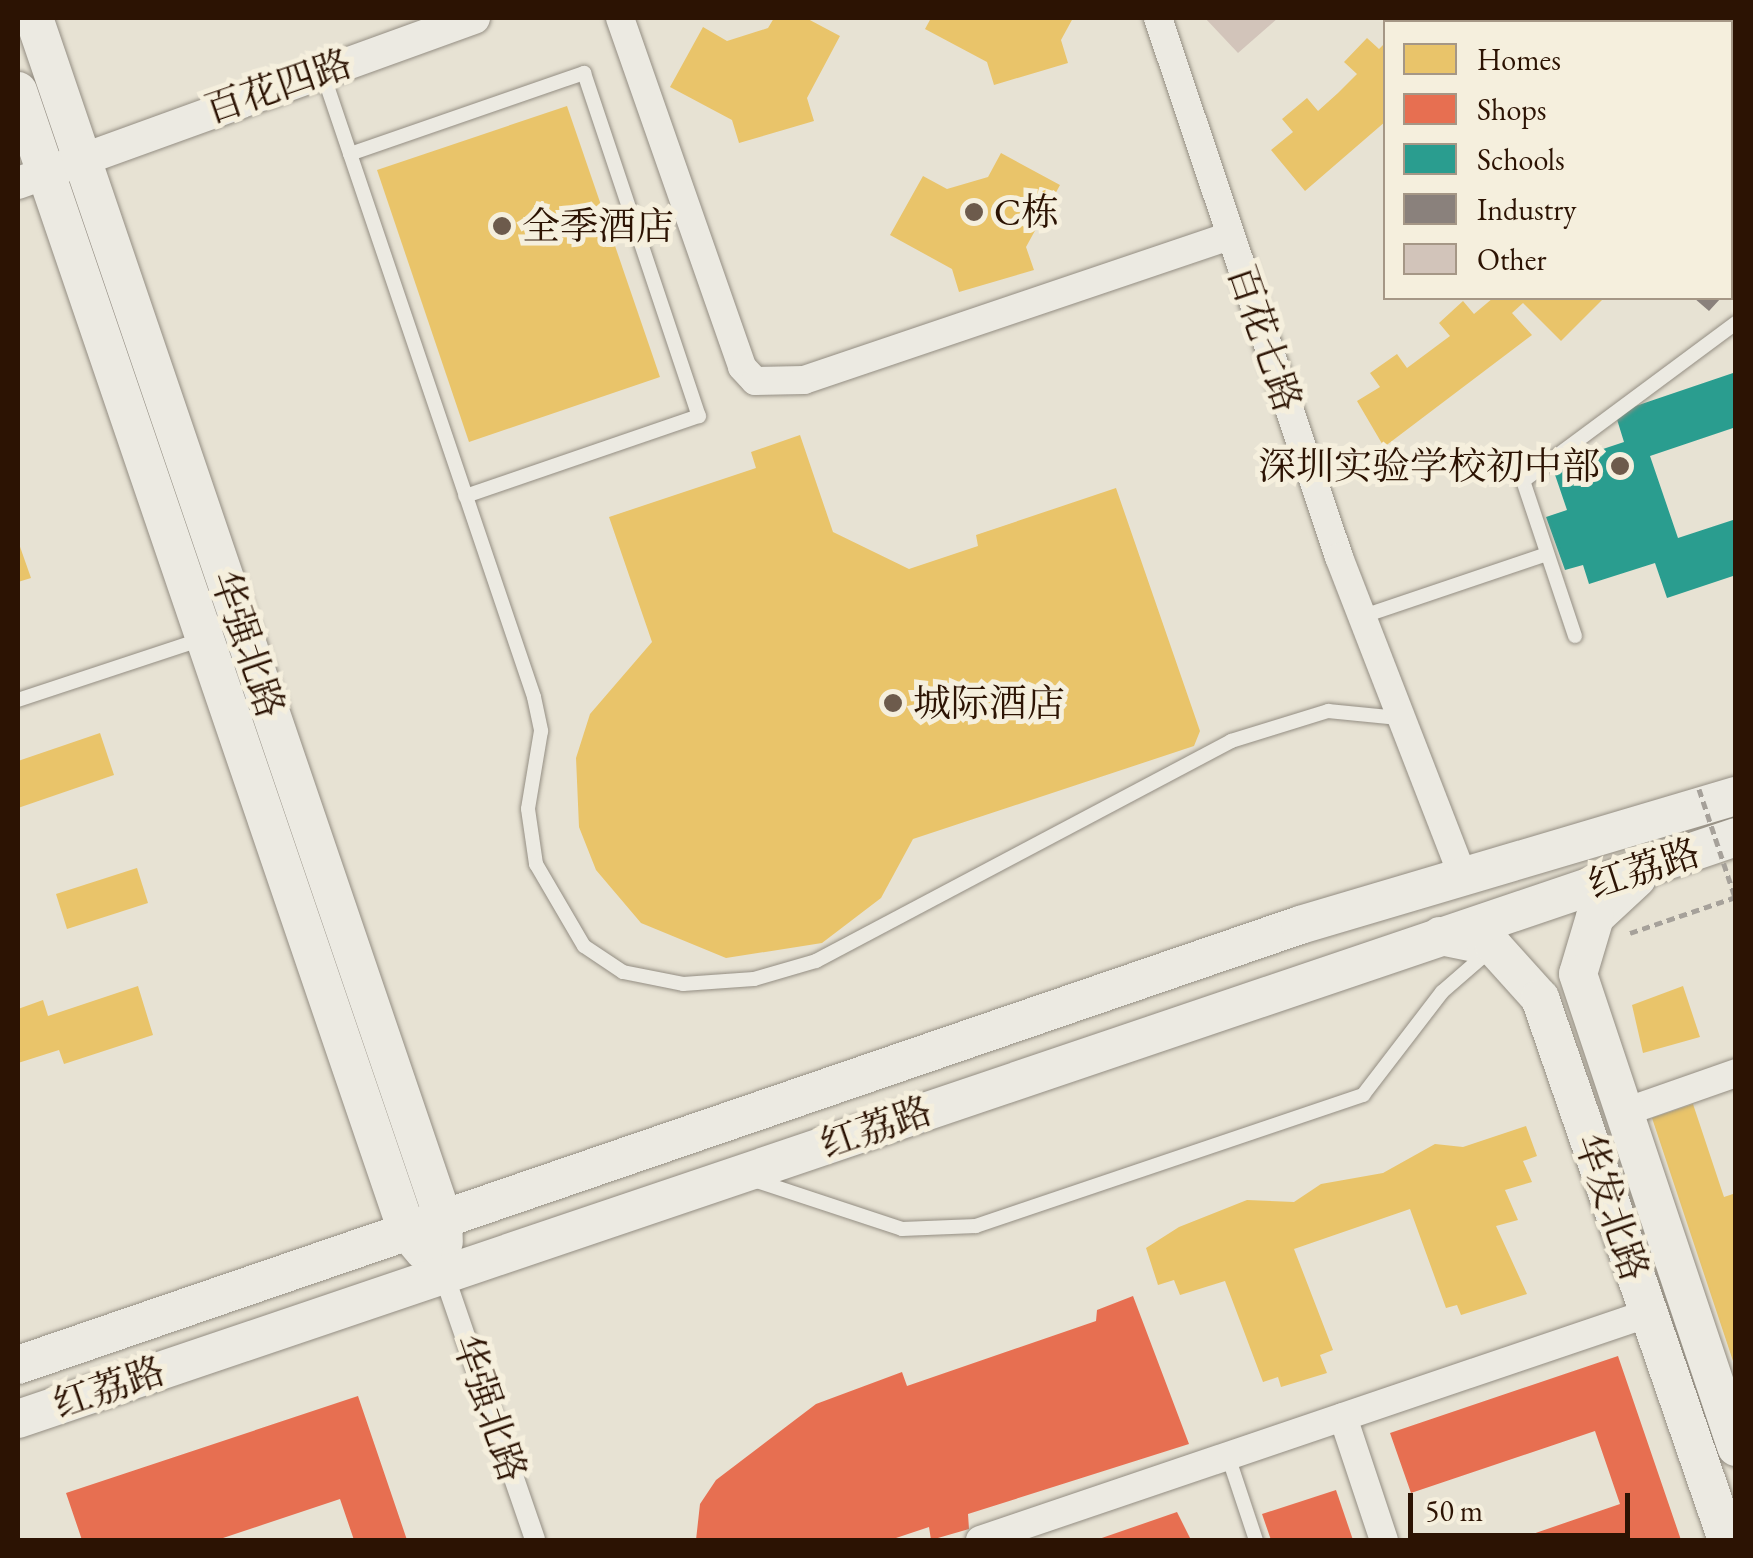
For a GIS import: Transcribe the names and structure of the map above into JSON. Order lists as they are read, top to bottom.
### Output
{
  "streets": {
    "main road": ["华强北路", "红荔路", "华发北路"],
    "street": ["百花四路", "百花七路"]
  },
  "crossings": [
    ["百花四路", "华强北路"],
    ["百花七路", "红荔路"],
    ["华强北路", "红荔路"],
    ["红荔路", "华发北路"]
  ],
  "places": [
    "C栋",
    "全季酒店",
    "深圳实验学校初中部",
    "城际酒店"
  ],
  "legend": [
    "Homes",
    "Shops",
    "Schools",
    "Industry",
    "Other"
  ],
  "scale_bar": "50 m"
}
